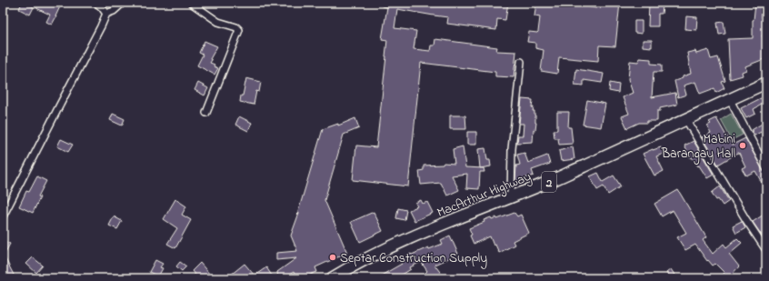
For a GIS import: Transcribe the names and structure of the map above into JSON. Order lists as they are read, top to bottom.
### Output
{
  "streets": {
    "highway": ["2", "MacArthur Highway"]
  },
  "places": ["Mabini Barangay Hall", "Septar Construction Supply"]
}
